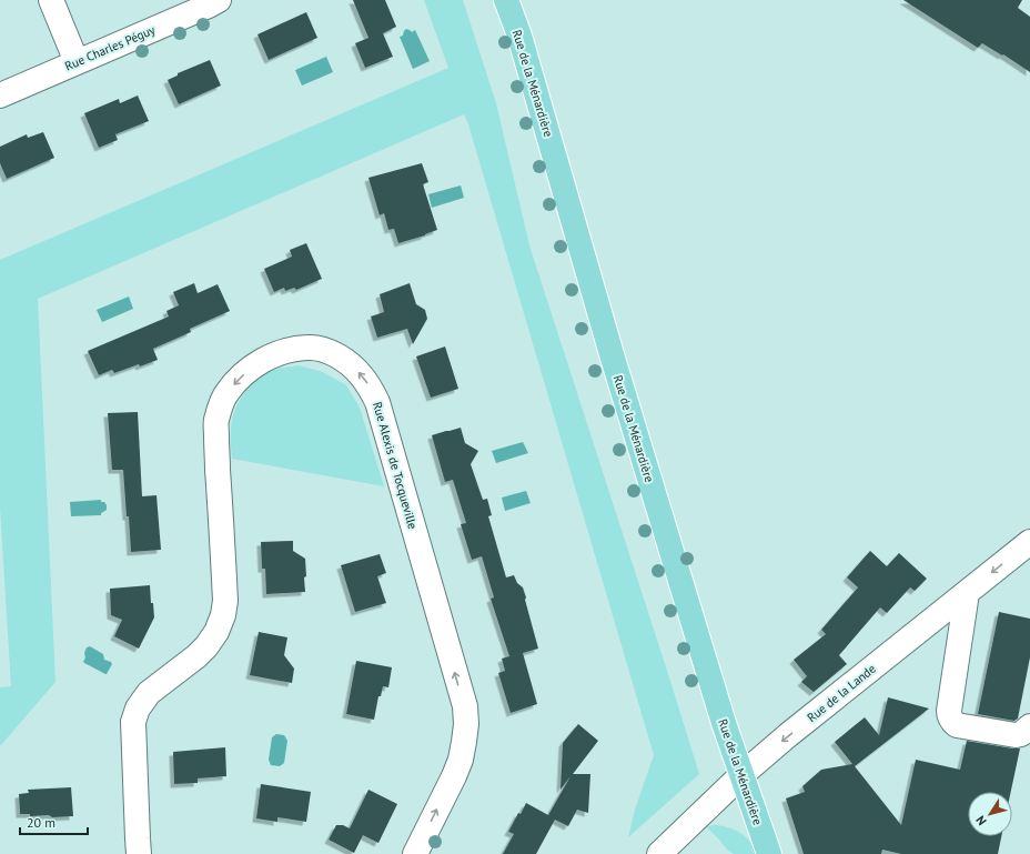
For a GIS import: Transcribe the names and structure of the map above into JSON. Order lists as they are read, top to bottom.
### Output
{
  "streets": {
    "main road": ["Rue de la Ménardière"],
    "street": ["Rue Charles Péguy", "Rue Alexis de Tocqueville", "Rue de la Lande"]
  },
  "crossings": [
    ["Rue de la Ménardière", "Rue de la Lande"]
  ],
  "one_way": ["Rue de la Lande"],
  "scale_bar": "20 m",
  "north": "bottom left"
}
